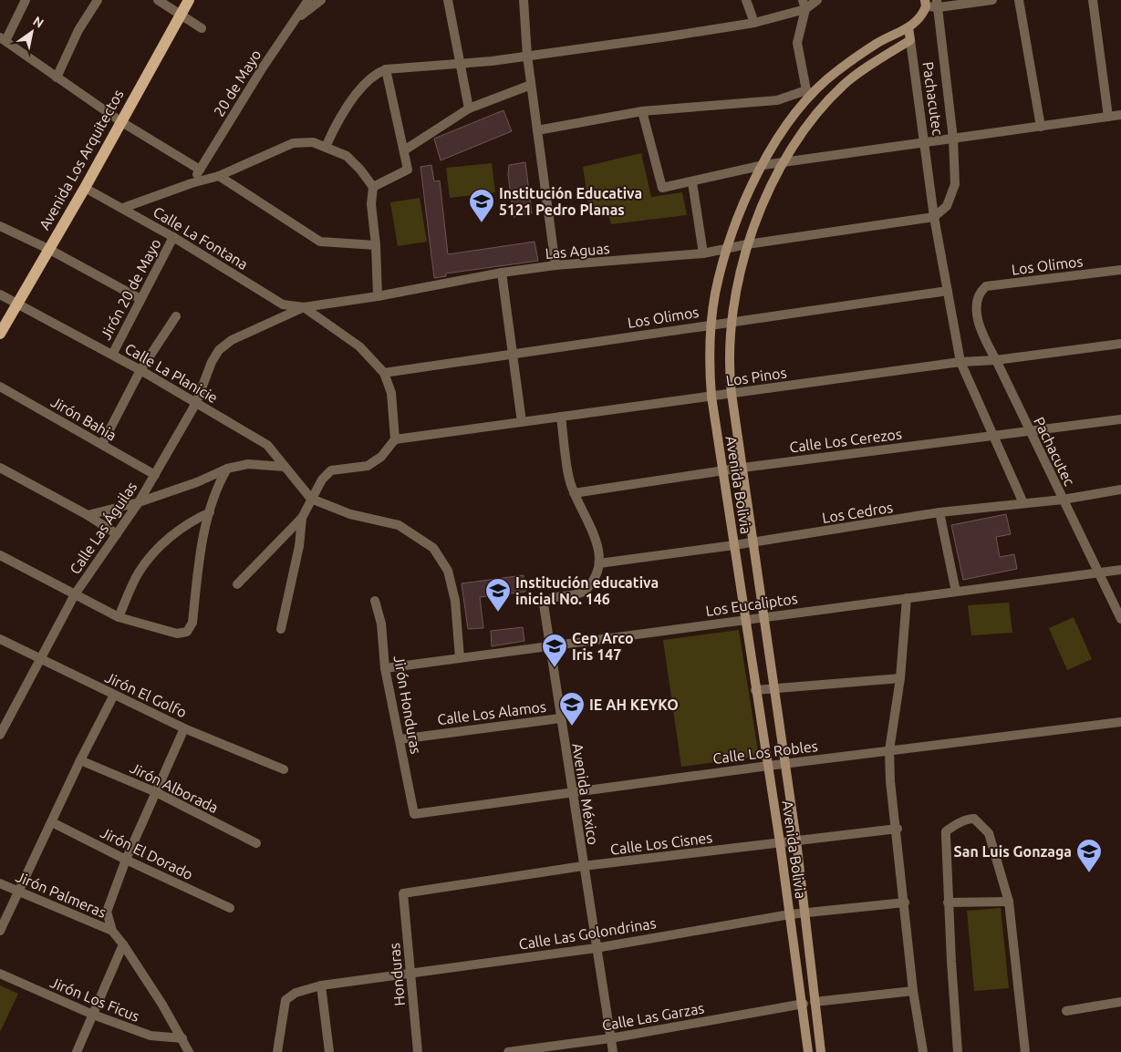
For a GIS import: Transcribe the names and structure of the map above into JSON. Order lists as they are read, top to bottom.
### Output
{
  "streets": {
    "main road": ["Pachacutec", "Avenida Los Arquitectos", "Avenida Bolivia"],
    "street": [
      "20 de Mayo",
      "Calle La Fontana",
      "Las Aguas",
      "Los Olimos",
      "Jirón 20 de Mayo",
      "Calle La Planicie",
      "Los Pinos",
      "Jirón Bahia",
      "Calle Los Cerezos",
      "Los Cedros",
      "Calle Las Águilas",
      "Los Eucaliptos",
      "Jirón El Golfo",
      "Jirón Honduras",
      "Calle Los Alamos",
      "Calle Los Robles",
      "Jirón Alborada",
      "Avenida México",
      "Calle Los Cisnes",
      "Jirón El Dorado",
      "Jirón Palmeras",
      "Calle Las Golondrinas",
      "Honduras",
      "Jirón Los Ficus",
      "Calle Las Garzas"
    ]
  },
  "crossings": [
    ["Pachacutec", "Las Aguas"],
    ["Pachacutec", "Los Olimos"],
    ["Pachacutec", "Los Pinos"],
    ["Pachacutec", "Calle Los Cerezos"],
    ["Pachacutec", "Avenida Bolivia"],
    ["Pachacutec", "Los Cedros"],
    ["Pachacutec", "Los Eucaliptos"],
    ["Avenida Los Arquitectos", "Calle La Fontana"],
    ["Avenida Los Arquitectos", "Calle La Planicie"],
    ["Calle La Fontana", "Las Aguas"],
    ["Calle La Fontana", "Jirón 20 de Mayo"],
    ["Las Aguas", "Avenida Bolivia"],
    ["Las Aguas", "Calle Las Águilas"],
    ["Los Olimos", "Avenida Bolivia"],
    ["Jirón 20 de Mayo", "Calle La Planicie"],
    ["Calle La Planicie", "Calle Las Águilas"],
    ["Los Pinos", "Avenida Bolivia"],
    ["Jirón Bahia", "Calle Las Águilas"],
    ["Calle Los Cerezos", "Avenida Bolivia"],
    ["Avenida Bolivia", "Los Cedros"],
    ["Avenida Bolivia", "Los Eucaliptos"],
    ["Avenida Bolivia", "Calle Los Robles"],
    ["Avenida Bolivia", "Calle Los Cisnes"],
    ["Avenida Bolivia", "Calle Las Golondrinas"],
    ["Avenida Bolivia", "Calle Las Garzas"],
    ["Los Cedros", "Avenida México"],
    ["Calle Las Águilas", "Jirón El Golfo"],
    ["Los Eucaliptos", "Jirón Honduras"],
    ["Los Eucaliptos", "Avenida México"],
    ["Jirón Honduras", "Calle Los Alamos"],
    ["Jirón Honduras", "Calle Los Robles"],
    ["Calle Los Alamos", "Avenida México"],
    ["Calle Los Robles", "Avenida México"],
    ["Avenida México", "Calle Los Cisnes"],
    ["Avenida México", "Calle Las Golondrinas"],
    ["Avenida México", "Calle Las Garzas"],
    ["Calle Los Cisnes", "Honduras"],
    ["Calle Las Golondrinas", "Honduras"]
  ],
  "places": {
    "school or university": [
      "Institución Educativa 5121 Pedro Planas",
      "Institución educativa inicial No. 146",
      "Cep Arco Iris 147",
      "IE AH KEYKO",
      "San Luis Gonzaga"
    ]
  },
  "north": "top right"
}
